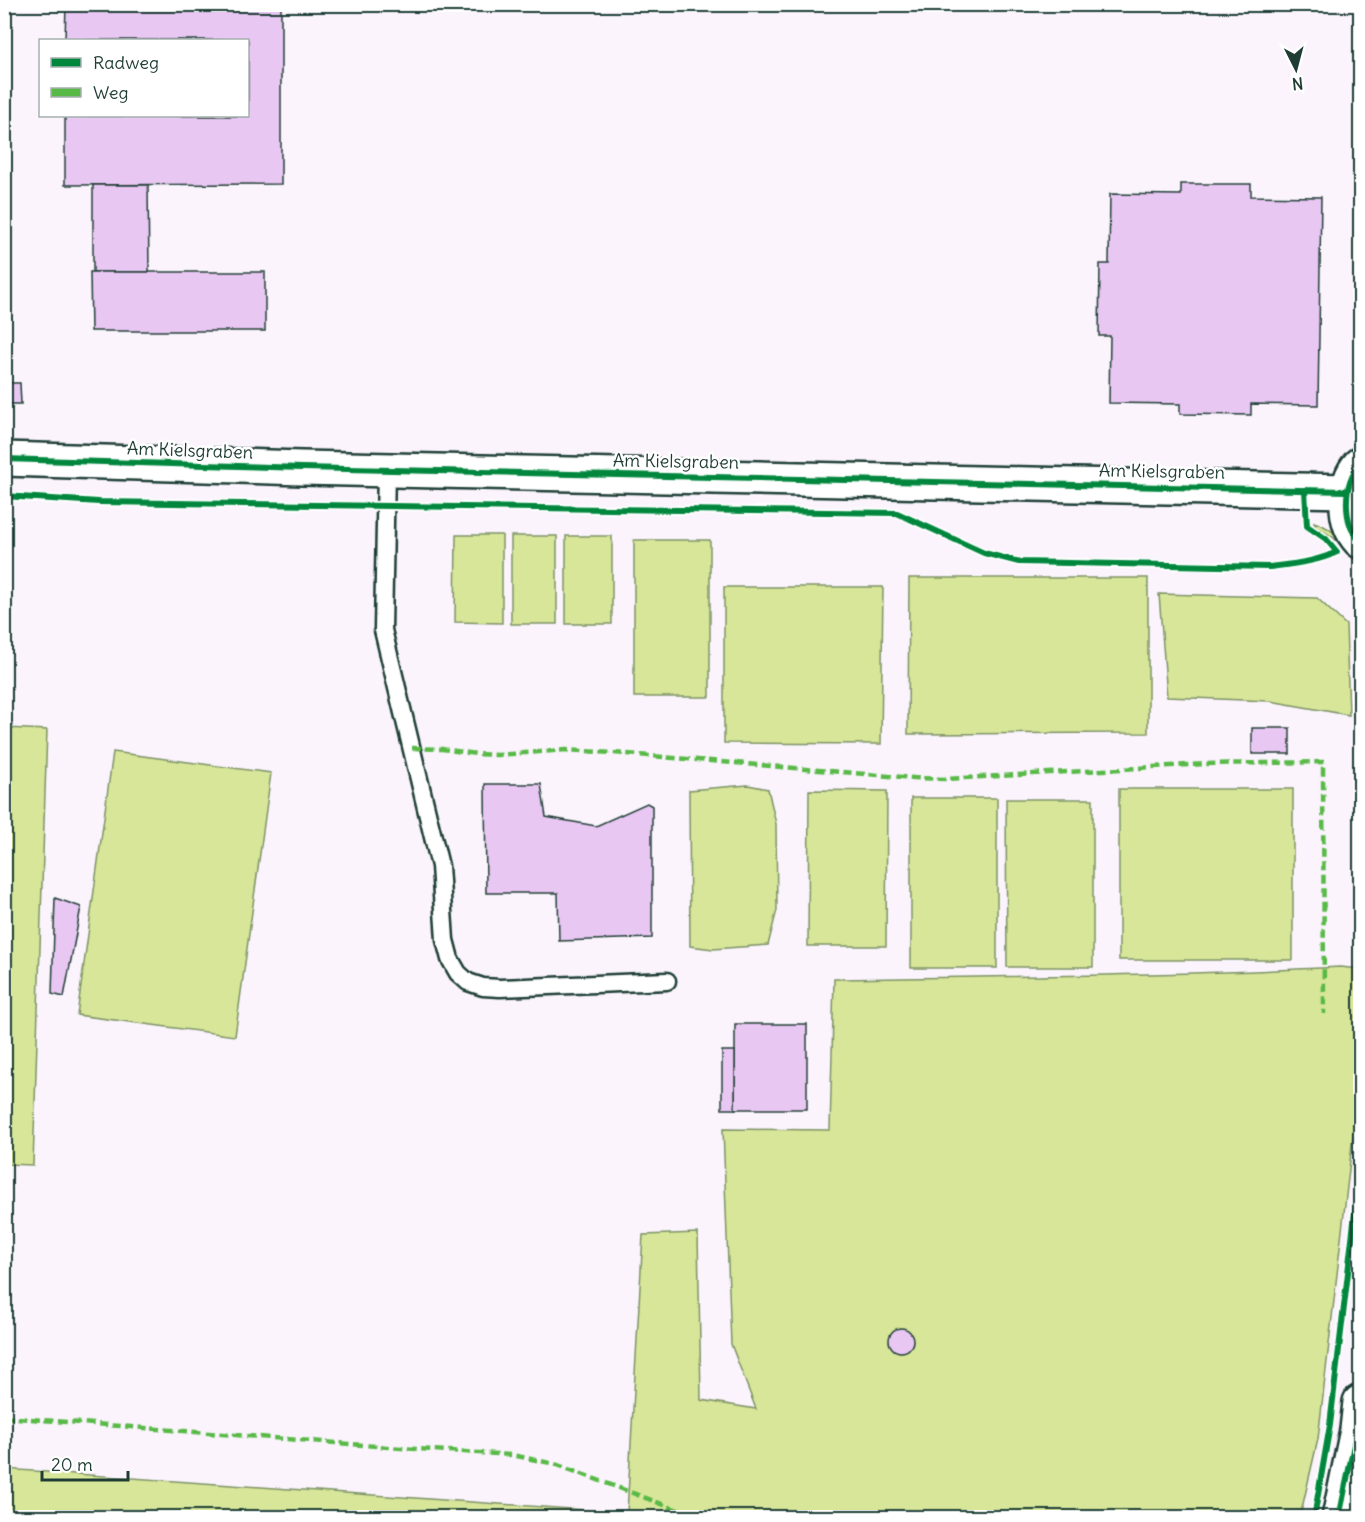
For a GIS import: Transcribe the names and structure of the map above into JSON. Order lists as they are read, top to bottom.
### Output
{
  "streets": {
    "street": ["Am Kielsgraben"]
  },
  "legend": ["Radweg", "Weg"],
  "scale_bar": "20 m",
  "north": "bottom"
}
